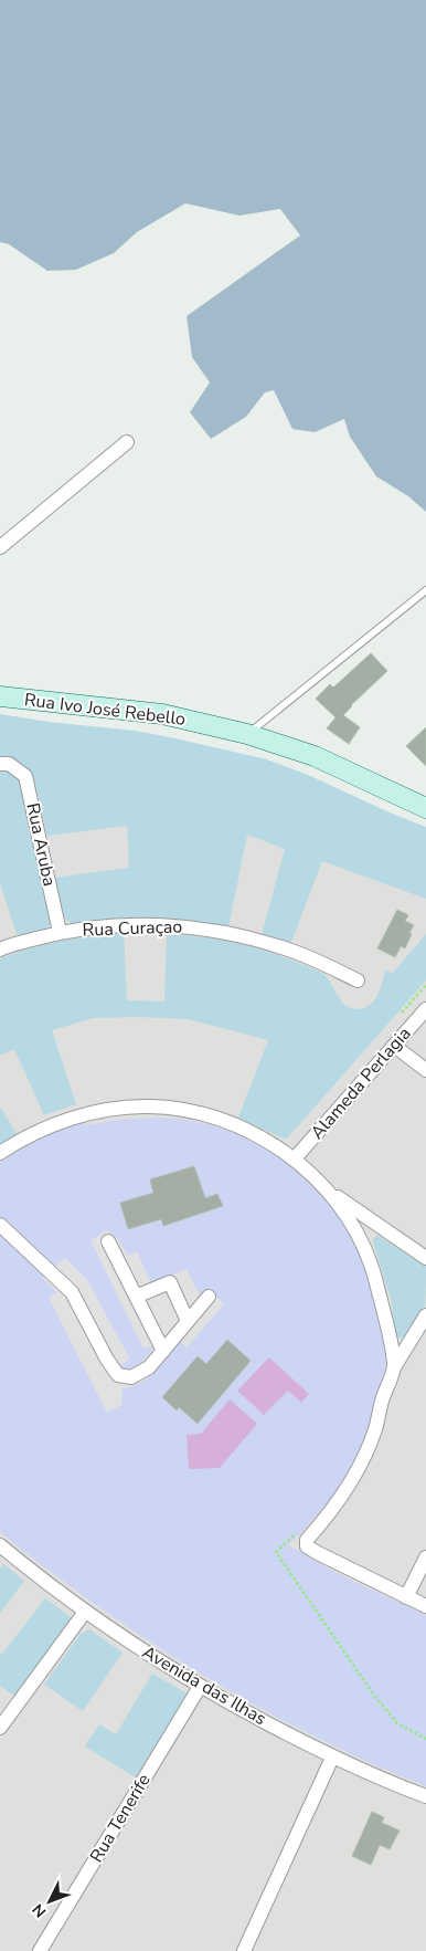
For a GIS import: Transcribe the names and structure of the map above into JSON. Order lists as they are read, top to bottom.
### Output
{
  "streets": {
    "street": [
      "Rua Ivo José Rebello",
      "Rua Aruba",
      "Rua Curaçao",
      "Alameda Perlagia",
      "Avenida das Ilhas",
      "Rua Tenerife"
    ]
  },
  "crossings": [
    ["Rua Aruba", "Rua Curaçao"],
    ["Avenida das Ilhas", "Rua Tenerife"]
  ],
  "north": "bottom left"
}
